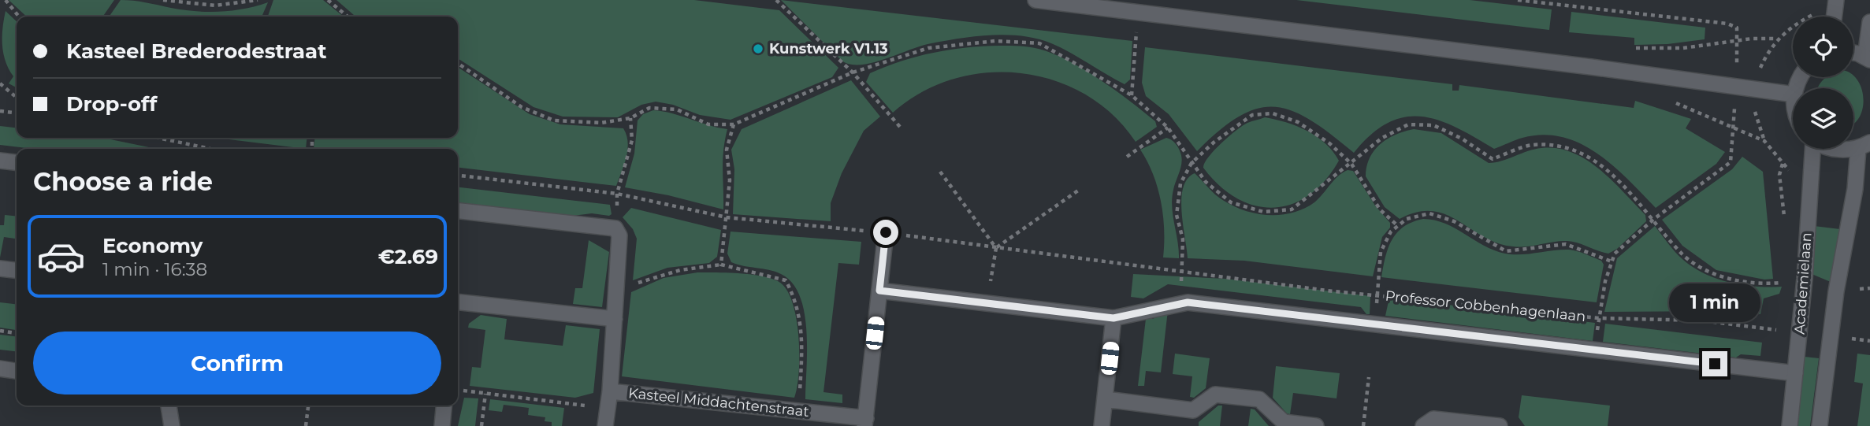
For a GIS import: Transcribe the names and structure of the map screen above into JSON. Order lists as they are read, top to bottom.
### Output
{
  "streets": {
    "street": ["Academielaan", "Kasteel Middachtenstraat"],
    "path": ["Professor Cobbenhagenlaan"]
  },
  "places": ["Kunstwerk V1.13"],
  "page": {
    "banner": ["Kasteel Brederodestraat", "Drop-off"],
    "heading": "Choose a ride",
    "list": [
      {
        "name": "Economy",
        "note": "1 min · 16:38",
        "value": "€2.69"
      }
    ],
    "bubble": "1 min",
    "buttons": "Confirm"
  }
}
